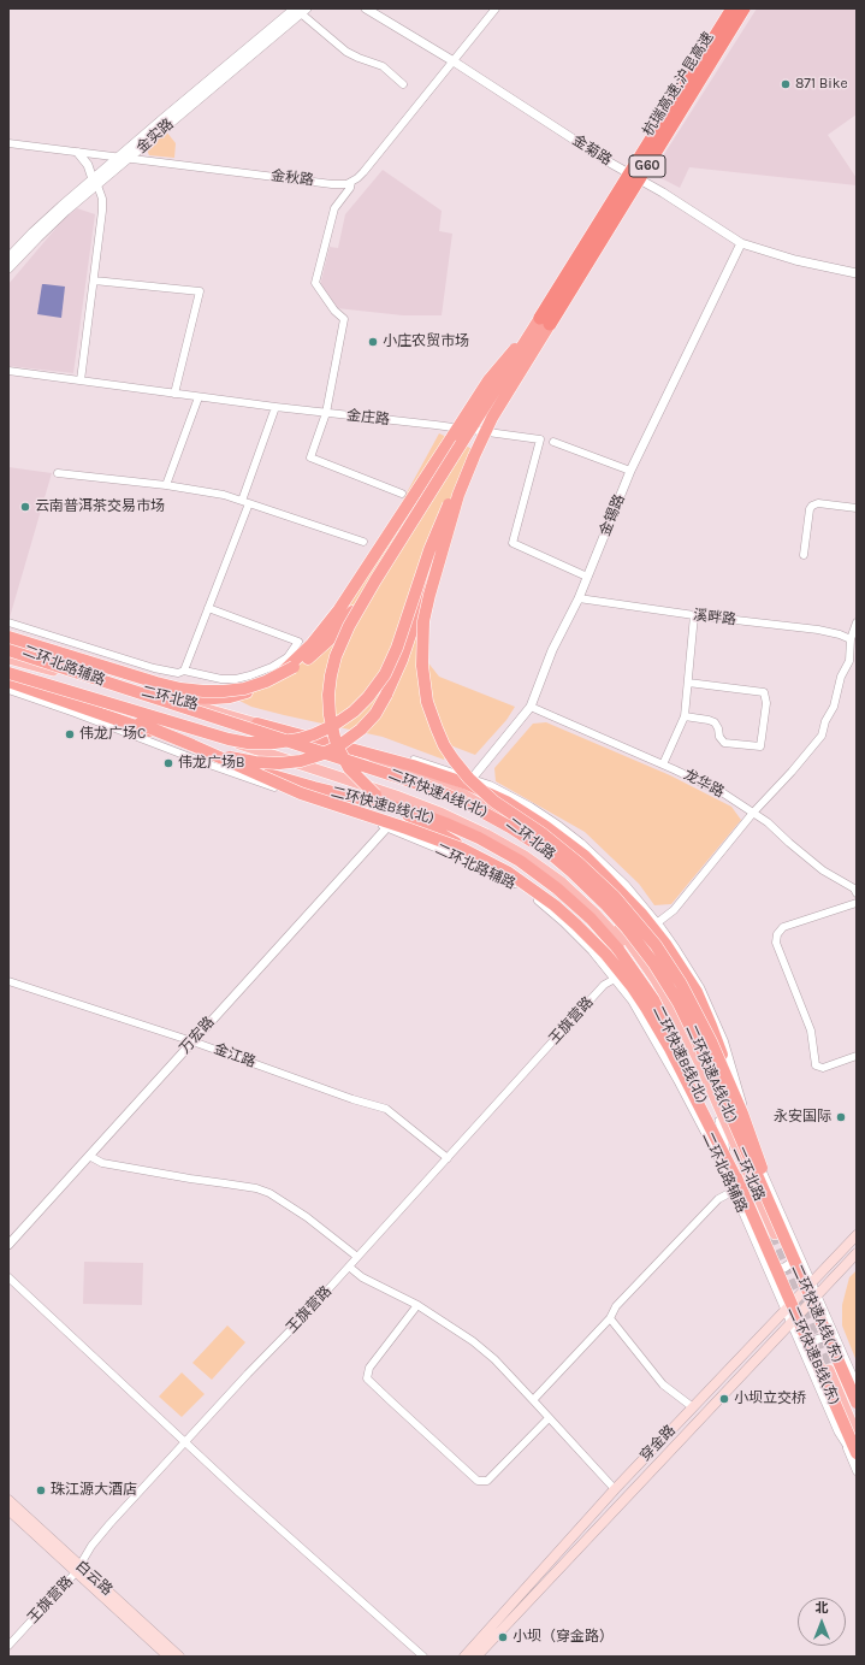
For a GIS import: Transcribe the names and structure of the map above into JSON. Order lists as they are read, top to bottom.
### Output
{
  "streets": {
    "highway": [
      "杭瑞高速;沪昆高速",
      "G60",
      "二环快速A线(北)",
      "二环快速B线(北)",
      "二环快速A线(东)",
      "二环快速B线(东)"
    ],
    "main road": ["二环北路", "穿金路", "白云路"],
    "street": [
      "金实路",
      "金菊路",
      "金秋路",
      "金庄路",
      "金锡路",
      "溪畔路",
      "二环北路辅路",
      "龙华路",
      "王旗营路",
      "万宏路",
      "金江路"
    ]
  },
  "crossings": [
    ["金实路", "金秋路"],
    ["金菊路", "金锡路"],
    ["金庄路", "金锡路"],
    ["金锡路", "溪畔路"],
    ["金锡路", "龙华路"],
    ["二环北路辅路", "二环北路"],
    ["二环北路辅路", "二环快速B线(北)"],
    ["二环北路辅路", "王旗营路"],
    ["二环北路辅路", "万宏路"],
    ["二环快速A线(北)", "二环快速A线(东)"],
    ["二环快速B线(北)", "二环快速B线(东)"],
    ["王旗营路", "金江路"],
    ["王旗营路", "白云路"],
    ["万宏路", "金江路"]
  ],
  "places": [
    "871 Bike",
    "小庄农贸市场",
    "云南普洱茶交易市场",
    "伟龙广场C",
    "伟龙广场B",
    "永安国际",
    "小坝立交桥",
    "珠江源大酒店",
    "小坝（穿金路）"
  ],
  "north": "top"
}
